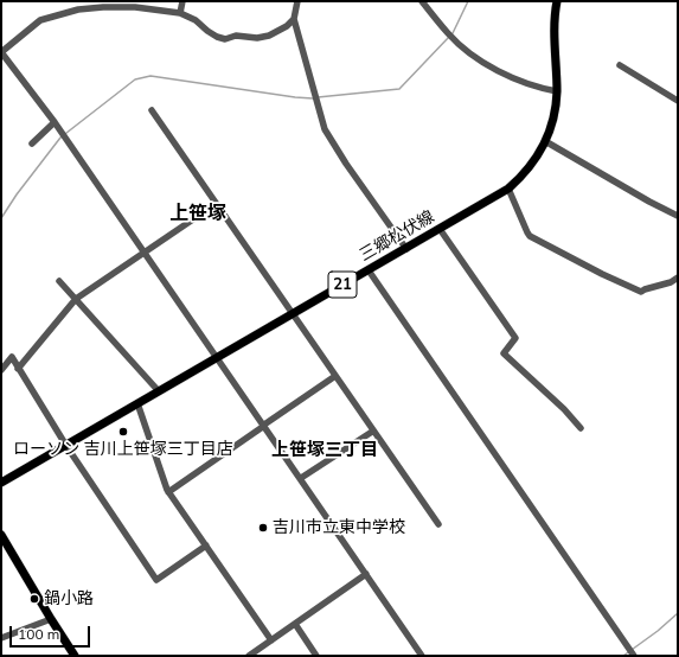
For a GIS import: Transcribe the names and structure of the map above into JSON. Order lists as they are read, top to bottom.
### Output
{
  "streets": {
    "main road": ["三郷松伏線", "21"]
  },
  "districts": ["上笹塚", "上笹塚三丁目"],
  "places": ["ローソン 吉川上笹塚三丁目店", "吉川市立東中学校", "鍋小路"],
  "scale_bar": "100 m"
}
